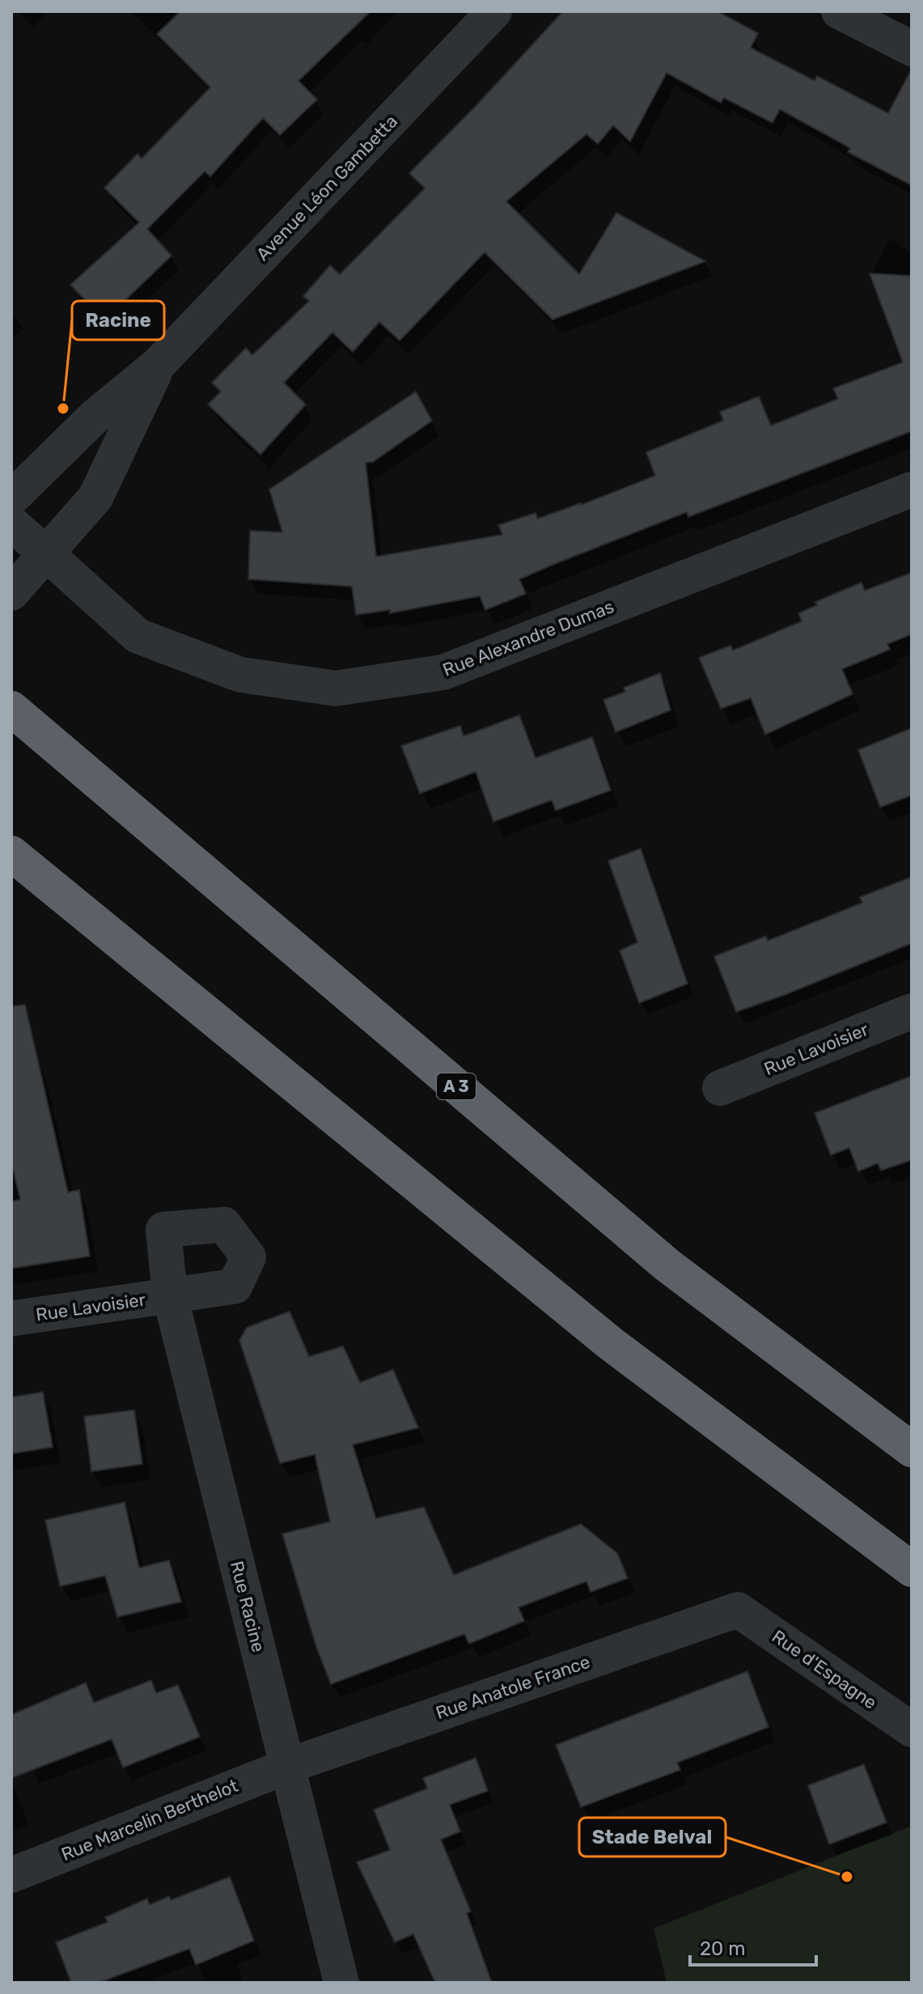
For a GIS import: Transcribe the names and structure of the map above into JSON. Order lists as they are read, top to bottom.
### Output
{
  "streets": {
    "highway": ["A 3"],
    "street": [
      "Avenue Léon Gambetta",
      "Rue Alexandre Dumas",
      "Rue Lavoisier",
      "Rue Racine",
      "Rue d'Espagne",
      "Rue Anatole France",
      "Rue Marcelin Berthelot"
    ]
  },
  "crossings": [
    ["Avenue Léon Gambetta", "Rue Alexandre Dumas"],
    ["Rue Lavoisier", "Rue Racine"],
    ["Rue Racine", "Rue Anatole France"],
    ["Rue Racine", "Rue Marcelin Berthelot"],
    ["Rue d'Espagne", "Rue Anatole France"],
    ["Rue Anatole France", "Rue Marcelin Berthelot"]
  ],
  "places": ["Racine", "Stade Belval"],
  "scale_bar": "20 m"
}
